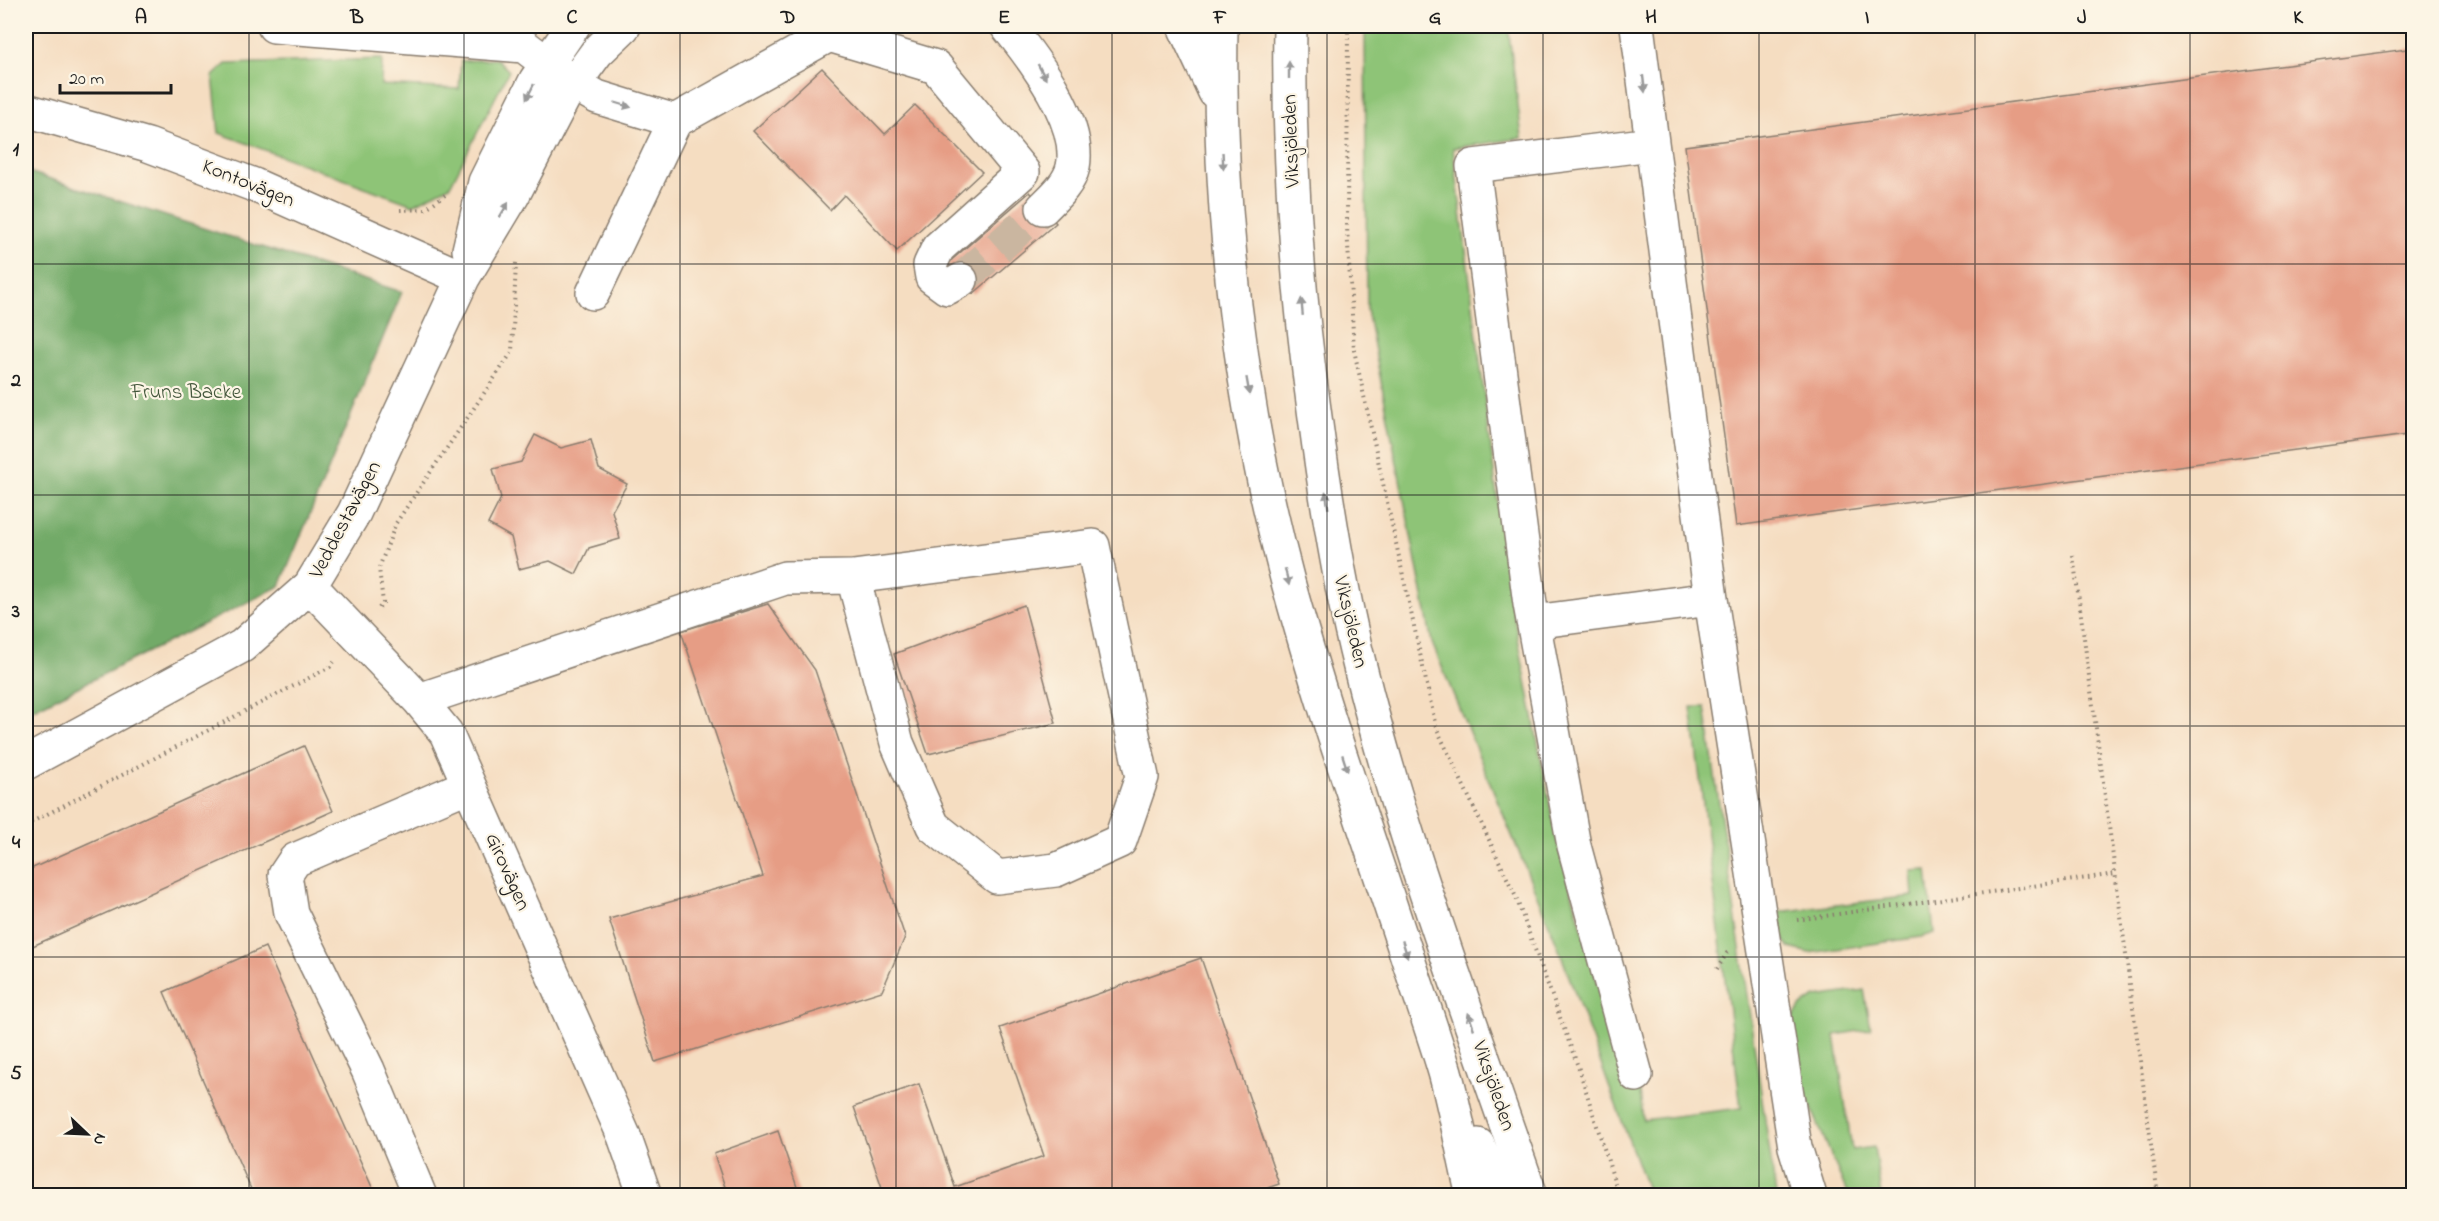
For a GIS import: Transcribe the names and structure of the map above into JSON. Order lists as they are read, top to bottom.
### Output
{
  "streets": {
    "main road": [
      "Viksjöleden",
      "Kontovägen",
      "Veddestavägen",
      "Girovägen"
    ]
  },
  "crossings": [
    ["Kontovägen", "Veddestavägen"],
    ["Veddestavägen", "Girovägen"]
  ],
  "parks": ["Fruns Backe"],
  "scale_bar": "20 m",
  "north": "bottom right",
  "grid": {
    "columns": [
      "A",
      "B",
      "C",
      "D",
      "E",
      "F",
      "G",
      "H",
      "I",
      "J",
      "K"
    ],
    "rows": [
      "1",
      "2",
      "3",
      "4",
      "5"
    ]
  }
}
